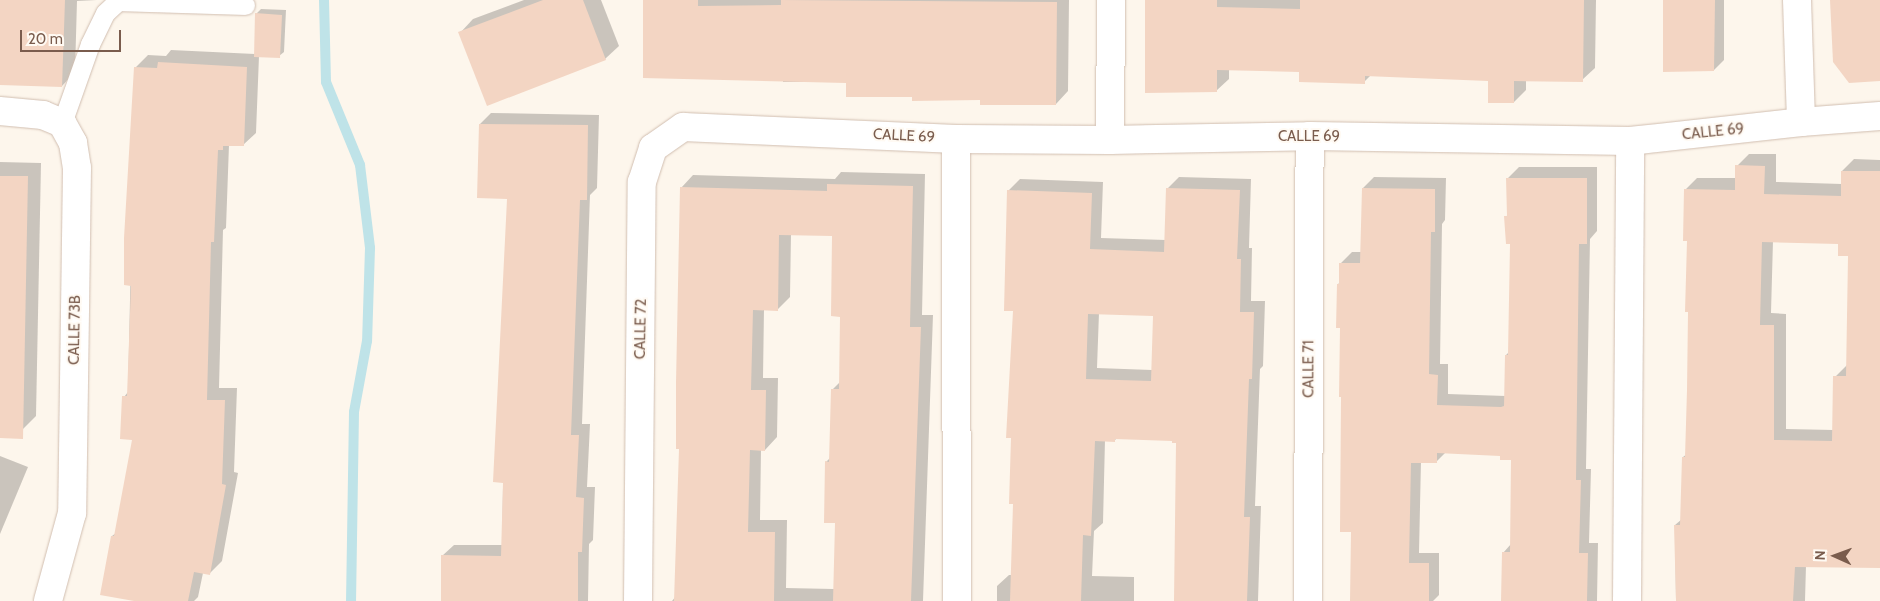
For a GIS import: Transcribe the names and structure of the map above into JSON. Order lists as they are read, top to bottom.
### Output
{
  "streets": {
    "street": [
      "CALLE 69",
      "CALLE 72",
      "CALLE 73B",
      "CALLE 71"
    ]
  },
  "crossings": [
    ["CALLE 69", "CALLE 72"],
    ["CALLE 69", "CALLE 71"]
  ],
  "scale_bar": "20 m",
  "north": "left"
}
